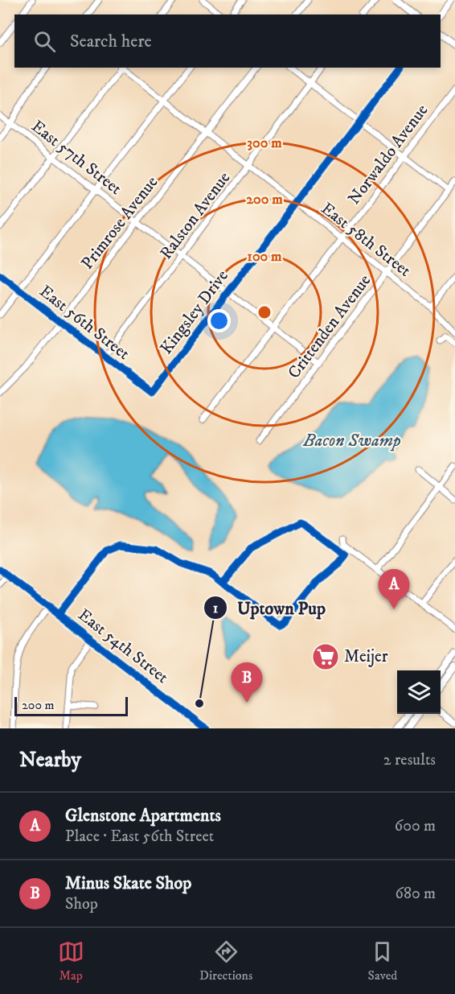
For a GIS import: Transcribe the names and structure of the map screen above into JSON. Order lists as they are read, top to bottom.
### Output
{
  "streets": {
    "street": [
      "Norwaldo Avenue",
      "East 57th Street",
      "Ralston Avenue",
      "Primrose Avenue",
      "East 58th Street",
      "Kingsley Drive",
      "East 56th Street",
      "Crittenden Avenue",
      "East 54th Street"
    ]
  },
  "crossings": [
    ["Norwaldo Avenue", "East 57th Street"],
    ["Norwaldo Avenue", "East 58th Street"],
    ["East 57th Street", "Ralston Avenue"],
    ["East 57th Street", "Primrose Avenue"],
    ["East 57th Street", "Kingsley Drive"],
    ["East 57th Street", "Crittenden Avenue"],
    ["Ralston Avenue", "East 58th Street"],
    ["Ralston Avenue", "East 56th Street"],
    ["Primrose Avenue", "East 58th Street"],
    ["Primrose Avenue", "East 56th Street"],
    ["East 58th Street", "Kingsley Drive"],
    ["East 58th Street", "Crittenden Avenue"],
    ["Kingsley Drive", "East 56th Street"]
  ],
  "water": ["Bacon Swamp"],
  "places": {
    "supermarket": ["Meijer"],
    "other": ["Uptown Pup"]
  },
  "scale_bar": "200 m",
  "page": {
    "search": "Search here",
    "pins": ["A", "B"],
    "scale": "200 m",
    "heading": ["Nearby", "2 results"],
    "list": [
      {
        "mark": "A",
        "name": "Glenstone Apartments",
        "note": "Place · East 56th Street",
        "value": "600 m"
      },
      {
        "mark": "B",
        "name": "Minus Skate Shop",
        "note": "Shop",
        "value": "680 m"
      }
    ],
    "nav": ["Map", "Directions", "Saved"]
  },
  "rings": ["300 m", "200 m", "100 m"]
}
